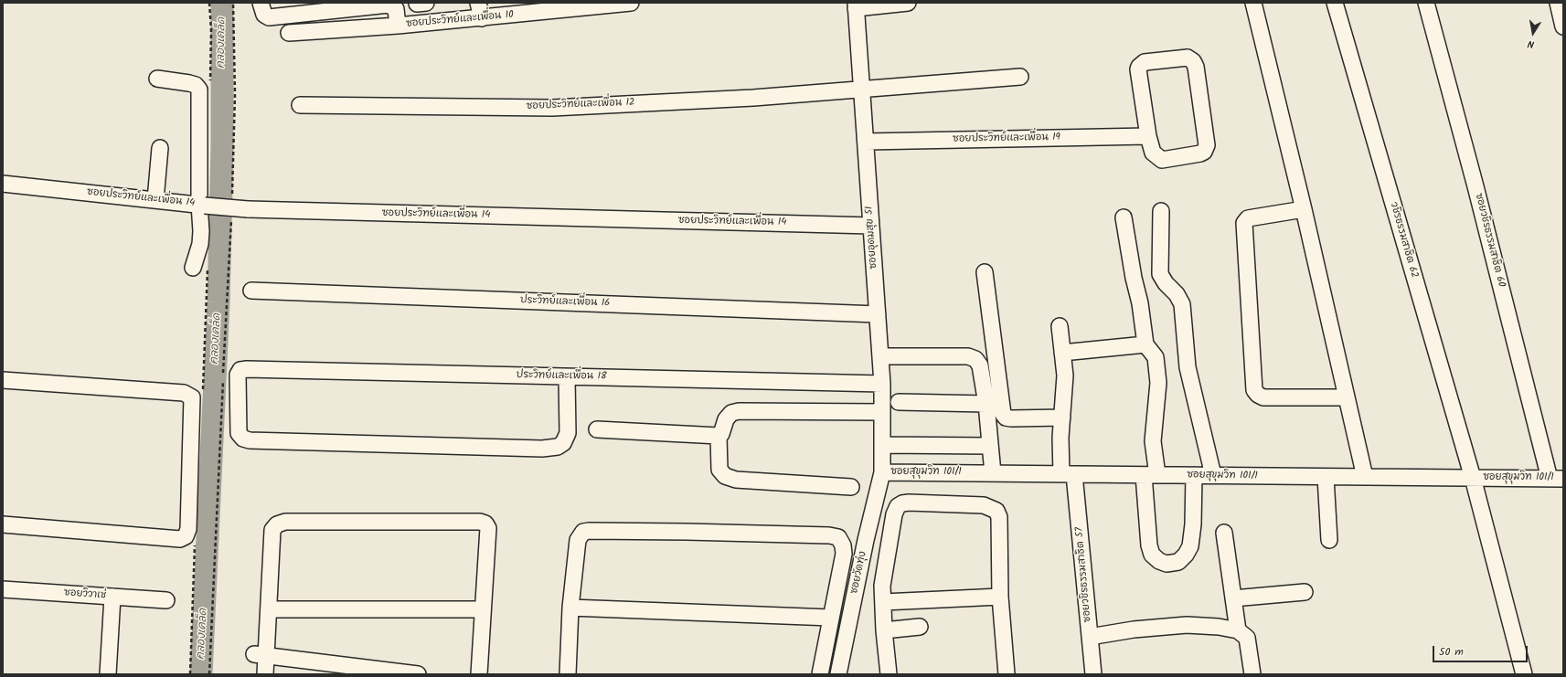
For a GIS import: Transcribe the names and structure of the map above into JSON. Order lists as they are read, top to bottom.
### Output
{
  "streets": {
    "street": [
      "ซอยประวิทย์และเพื่อน 10",
      "ซอยประวิทย์และเพื่อน 12",
      "ซอยประวิทย์และเพื่อน 19",
      "ซอยประวิทย์และเพื่อน 14",
      "ซอยอุดมสุข 51",
      "วชิรธรรมสาธิต 62",
      "ซอยวชิรธรรมสาธิต 60",
      "ประวิทย์และเพื่อน 16",
      "ประวิทย์และเพื่อน 18",
      "ซอยสุขุมวิท 101/1",
      "ซอยวัดทุ่ง",
      "ซอยวชิรธรรมสาธิต 57",
      "ซอยวิวาเช่"
    ]
  },
  "crossings": [
    ["ซอยประวิทย์และเพื่อน 12", "ซอยอุดมสุข 51"],
    ["ซอยประวิทย์และเพื่อน 19", "ซอยอุดมสุข 51"],
    ["ซอยประวิทย์และเพื่อน 14", "ซอยอุดมสุข 51"],
    ["ซอยอุดมสุข 51", "ประวิทย์และเพื่อน 16"],
    ["ซอยอุดมสุข 51", "ประวิทย์และเพื่อน 18"],
    ["ซอยอุดมสุข 51", "ซอยสุขุมวิท 101/1"],
    ["ซอยอุดมสุข 51", "ซอยวัดทุ่ง"],
    ["วชิรธรรมสาธิต 62", "ซอยสุขุมวิท 101/1"],
    ["ซอยวชิรธรรมสาธิต 60", "ซอยสุขุมวิท 101/1"],
    ["ซอยสุขุมวิท 101/1", "ซอยวัดทุ่ง"],
    ["ซอยสุขุมวิท 101/1", "ซอยวชิรธรรมสาธิต 57"]
  ],
  "water": ["คลองเคล็ด"],
  "scale_bar": "50 m",
  "north": "bottom"
}
